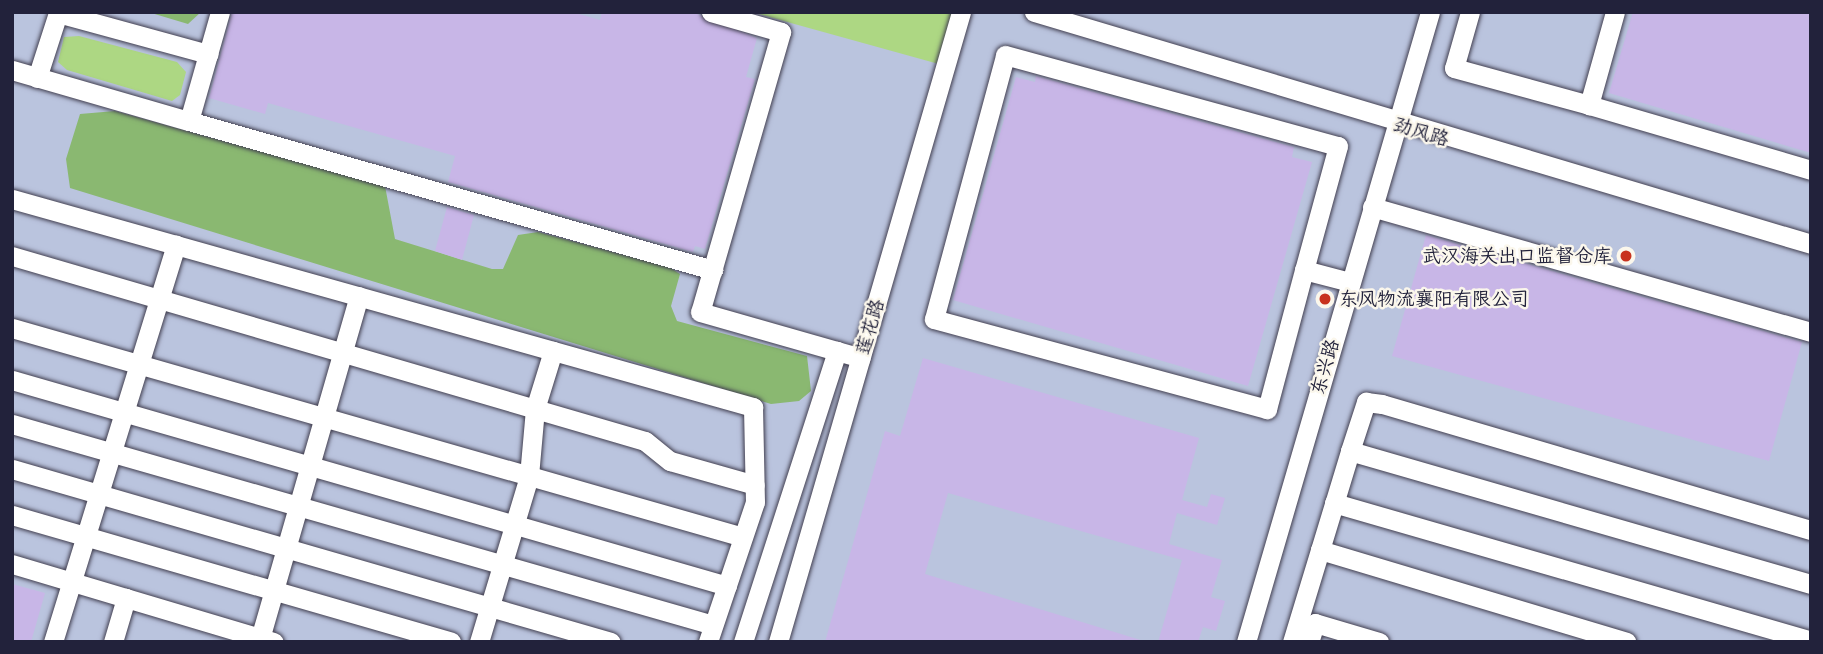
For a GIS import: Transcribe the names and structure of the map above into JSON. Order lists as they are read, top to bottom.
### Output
{
  "streets": {
    "street": ["劲风路", "莲花路", "东兴路"]
  },
  "crossings": [
    ["劲风路", "东兴路"]
  ],
  "places": ["武汉海关出口监督仓库", "东风物流襄阳有限公司"]
}
